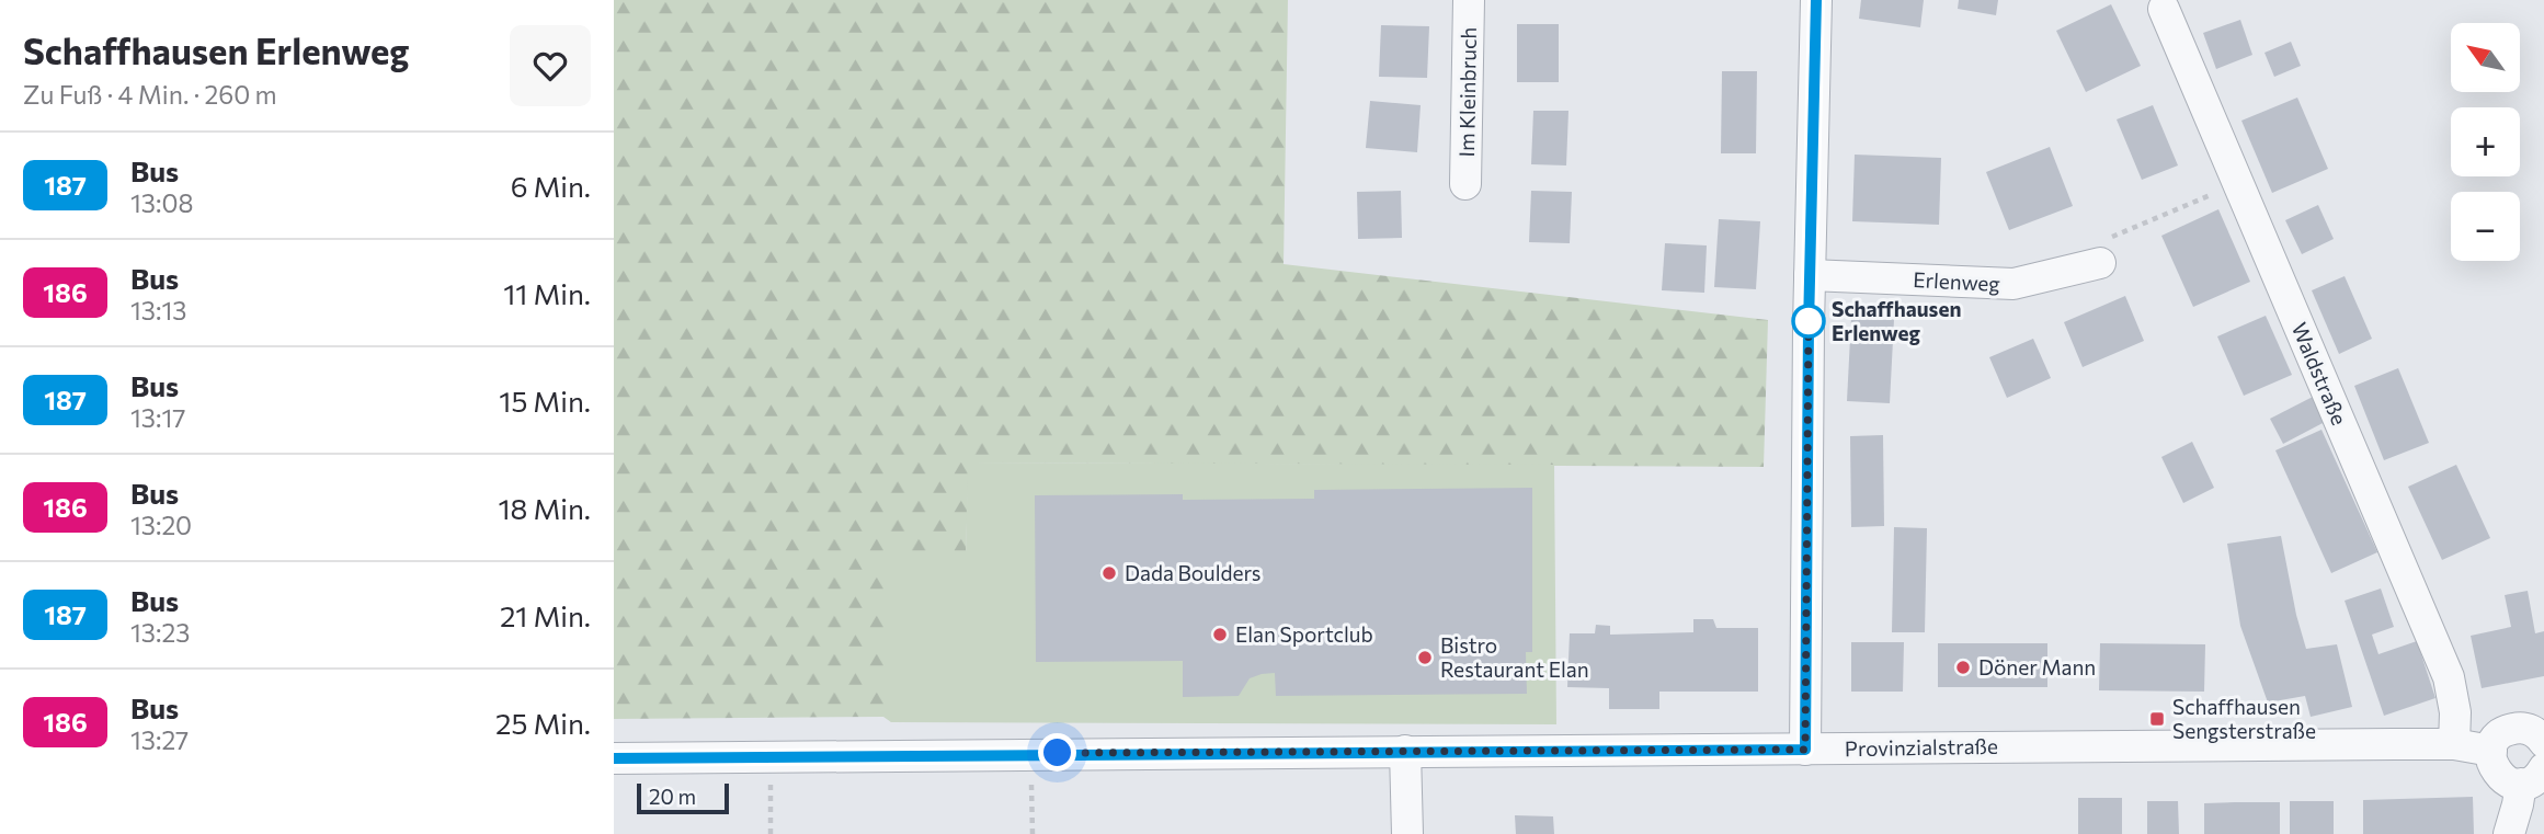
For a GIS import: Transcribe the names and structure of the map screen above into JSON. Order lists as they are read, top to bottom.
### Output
{
  "streets": {
    "street": [
      "Im Kleinbruch",
      "Erlenweg",
      "Waldstraße",
      "Provinzialstraße"
    ]
  },
  "crossings": [
    ["Waldstraße", "Provinzialstraße"]
  ],
  "places": {
    "other": [
      "Schaffhausen Erlenweg",
      "Dada Boulders",
      "Elan Sportclub",
      "Bistro Restaurant Elan",
      "Döner Mann"
    ],
    "transit": ["Schaffhausen Sengsterstraße"]
  },
  "lines": ["bus line 187"],
  "scale_bar": "20 m",
  "north": "top left",
  "page": {
    "heading": ["Schaffhausen Erlenweg", "Zu Fuß · 4 Min. · 260 m"],
    "map_buttons": ["+", "−"],
    "list": [
      {
        "mark": "187",
        "name": "Bus",
        "note": "13:08",
        "value": "6 Min."
      },
      {
        "mark": "186",
        "name": "Bus",
        "note": "13:13",
        "value": "11 Min."
      },
      {
        "mark": "187",
        "name": "Bus",
        "note": "13:17",
        "value": "15 Min."
      },
      {
        "mark": "186",
        "name": "Bus",
        "note": "13:20",
        "value": "18 Min."
      },
      {
        "mark": "187",
        "name": "Bus",
        "note": "13:23",
        "value": "21 Min."
      },
      {
        "mark": "186",
        "name": "Bus",
        "note": "13:27",
        "value": "25 Min."
      }
    ],
    "scale": "20 m"
  }
}
